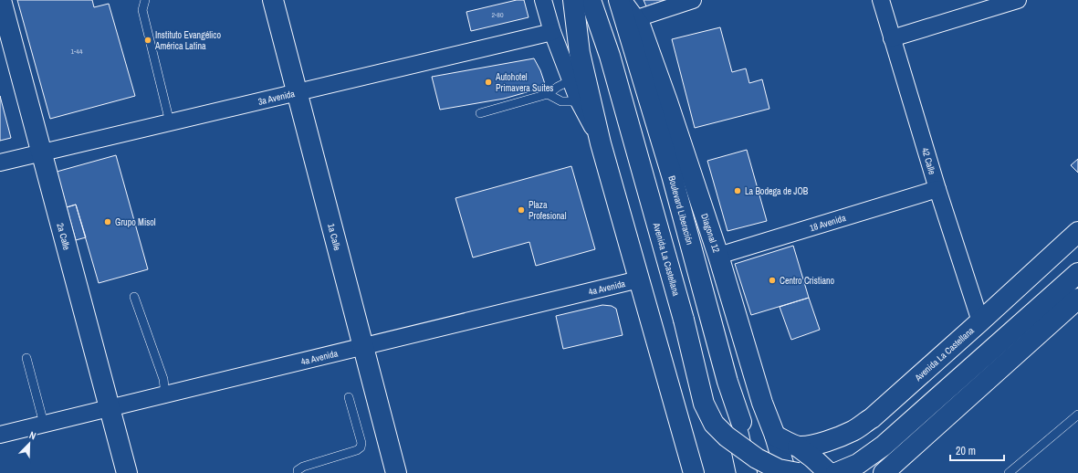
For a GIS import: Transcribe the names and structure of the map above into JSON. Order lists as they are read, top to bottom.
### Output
{
  "streets": {
    "main road": [
      "Boulevard Liberación",
      "Diagonal 12",
      "2a Calle",
      "1a Calle",
      "Avenida La Castellana"
    ],
    "street": [
      "3a Avenida",
      "42 Calle",
      "18 Avenida",
      "4a Avenida"
    ]
  },
  "crossings": [
    ["3a Avenida", "2a Calle"],
    ["3a Avenida", "1a Calle"],
    ["42 Calle", "18 Avenida"],
    ["42 Calle", "Avenida La Castellana"],
    ["Boulevard Liberación", "Diagonal 12"],
    ["18 Avenida", "Diagonal 12"],
    ["Diagonal 12", "Avenida La Castellana"],
    ["2a Calle", "4a Avenida"],
    ["1a Calle", "4a Avenida"]
  ],
  "places": [
    "Instituto Evangélico América Latina",
    "Autohotel Primavera Suites",
    "La Bodega de JOB",
    "Plaza Profesional",
    "Grupo Misol",
    "Centro Cristiano"
  ],
  "house_numbers": ["2-80", "1-44"],
  "scale_bar": "20 m",
  "north": "top right"
}
